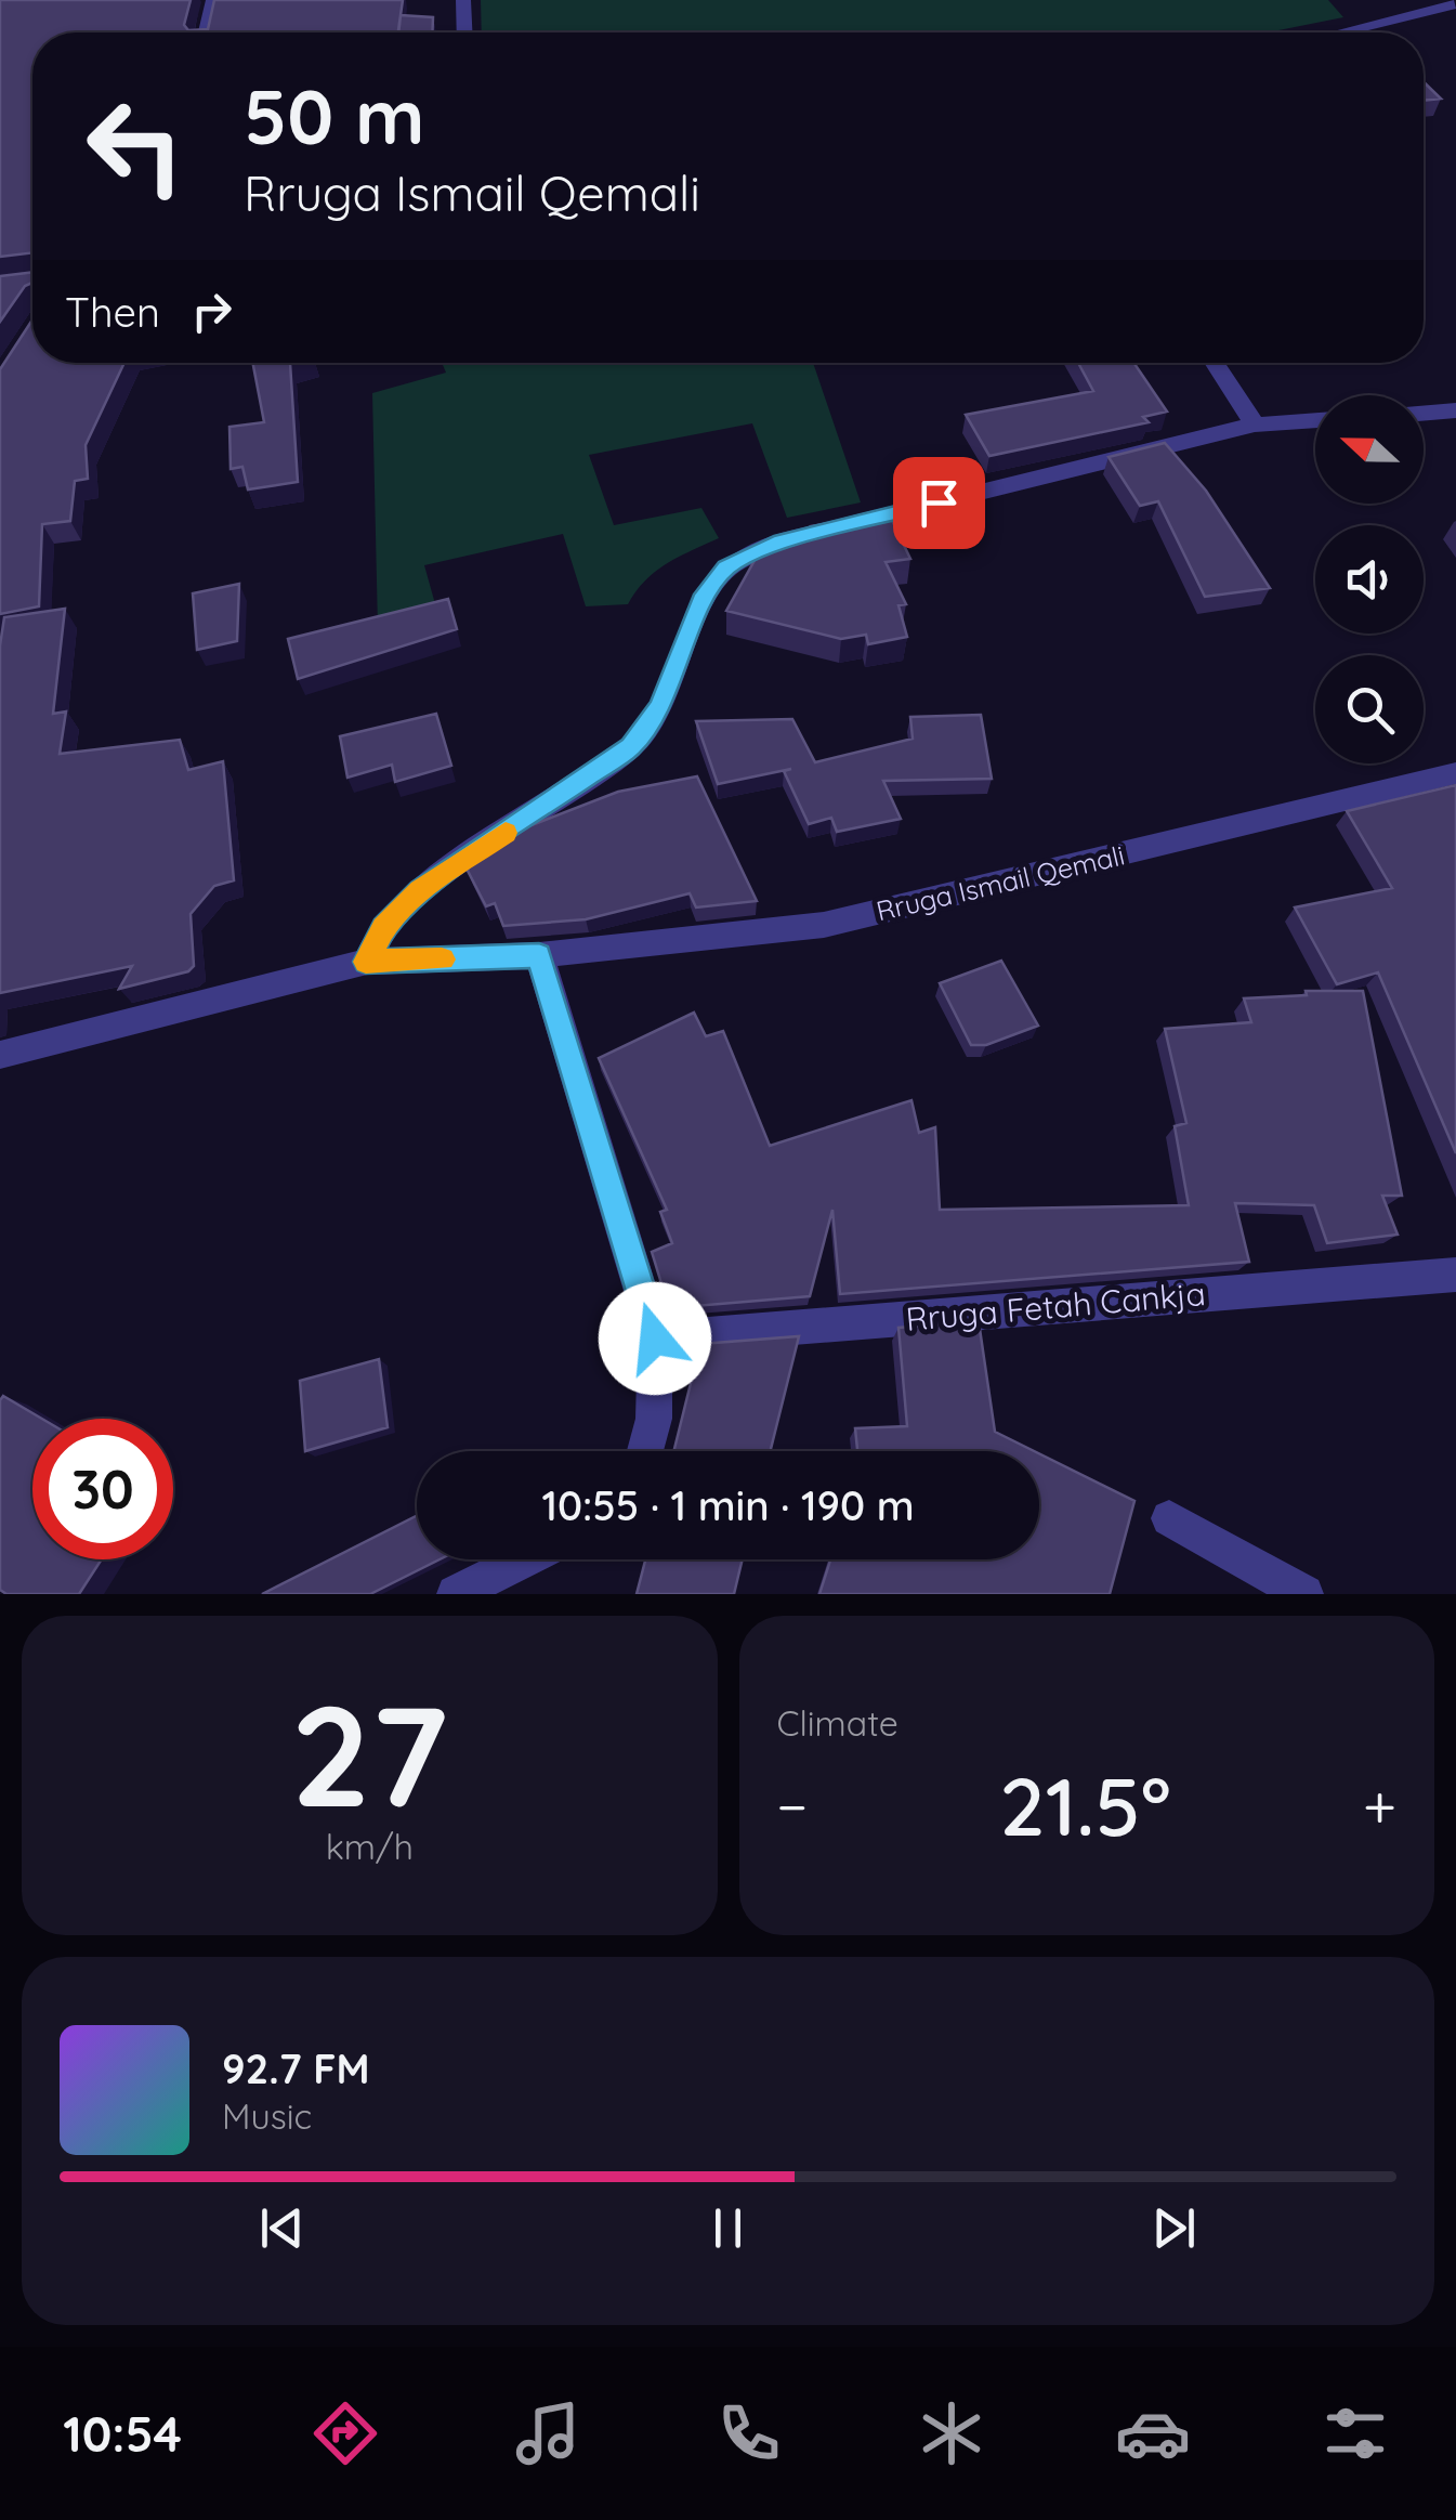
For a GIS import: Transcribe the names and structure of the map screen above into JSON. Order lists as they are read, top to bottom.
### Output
{
  "streets": {
    "street": ["Rruga Ismail Qemali", "Rruga Fetah Cankja"]
  },
  "north": "left",
  "page": {
    "turn": ["50 m", "Rruga Ismail Qemali"],
    "then": "Then",
    "limit": "30",
    "trip": "10:55 · 1 min · 190 m",
    "tile": [
      ["27", "km/h"],
      "Climate"
    ],
    "heat": ["−", "21.5°", "+"],
    "song": ["92.7 FM", "Music"],
    "tabs": "10:54"
  }
}
